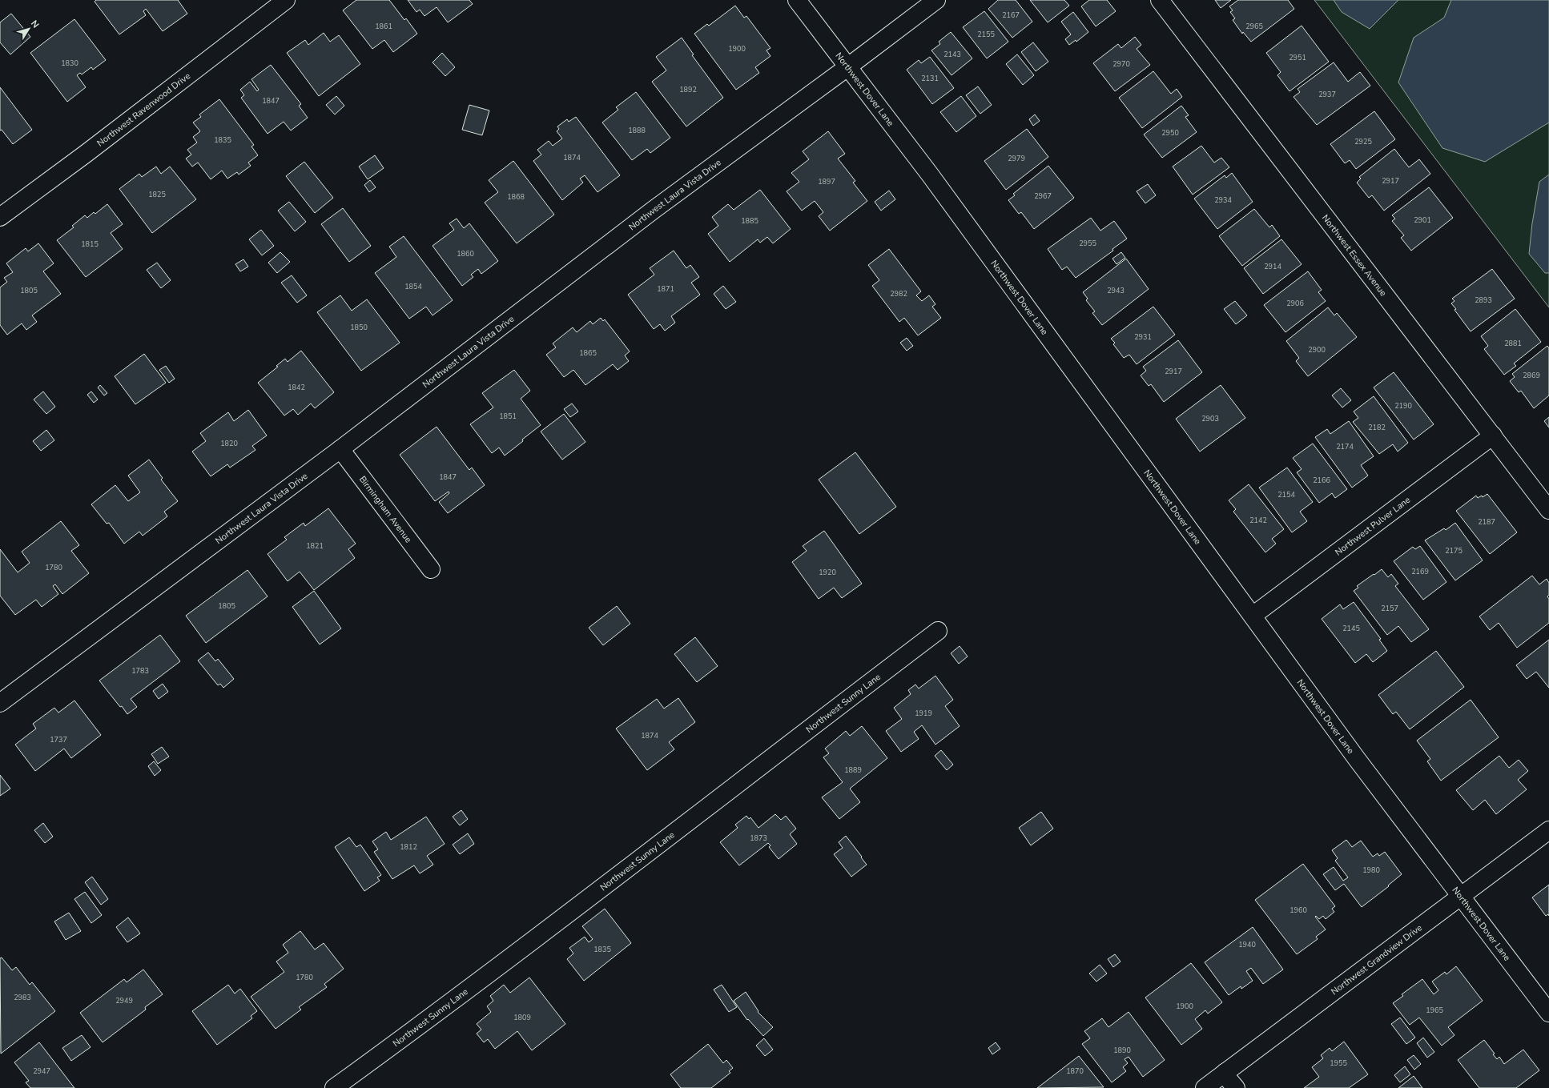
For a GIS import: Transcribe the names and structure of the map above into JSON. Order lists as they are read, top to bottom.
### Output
{
  "streets": {
    "street": [
      "Northwest Dover Lane",
      "Northwest Ravenwood Drive",
      "Northwest Laura Vista Drive",
      "Northwest Essex Avenue",
      "Birmingham Avenue",
      "Northwest Pulver Lane",
      "Northwest Sunny Lane",
      "Northwest Grandview Drive"
    ]
  },
  "crossings": [
    ["Northwest Dover Lane", "Northwest Laura Vista Drive"],
    ["Northwest Dover Lane", "Northwest Pulver Lane"],
    ["Northwest Dover Lane", "Northwest Grandview Drive"],
    ["Northwest Laura Vista Drive", "Birmingham Avenue"],
    ["Northwest Essex Avenue", "Northwest Pulver Lane"]
  ],
  "house_numbers": [
    "2167",
    "1861",
    "2965",
    "2155",
    "1900",
    "2143",
    "2951",
    "1830",
    "2970",
    "2131",
    "1892",
    "2937",
    "1847",
    "1888",
    "2950",
    "1835",
    "2925",
    "1874",
    "2979",
    "2917",
    "1897",
    "1825",
    "2967",
    "1868",
    "2934",
    "2901",
    "1885",
    "2955",
    "1815",
    "1860",
    "2914",
    "1854",
    "1871",
    "1805",
    "2943",
    "2982",
    "2893",
    "2906",
    "1850",
    "2931",
    "2881",
    "2900",
    "1865",
    "2917",
    "2869",
    "1842",
    "2190",
    "1851",
    "2903",
    "2182",
    "1820",
    "2174",
    "1847",
    "2166",
    "2154",
    "2142",
    "2187",
    "1821",
    "2175",
    "1780",
    "2169",
    "1920",
    "1805",
    "2157",
    "2145",
    "1783",
    "1919",
    "1874",
    "1737",
    "1889",
    "1873",
    "1812",
    "1980",
    "1960",
    "1940",
    "1835",
    "1780",
    "2983",
    "2949",
    "1900",
    "1965",
    "1809",
    "1890",
    "1955",
    "2947",
    "1870"
  ],
  "north": "top right"
}
